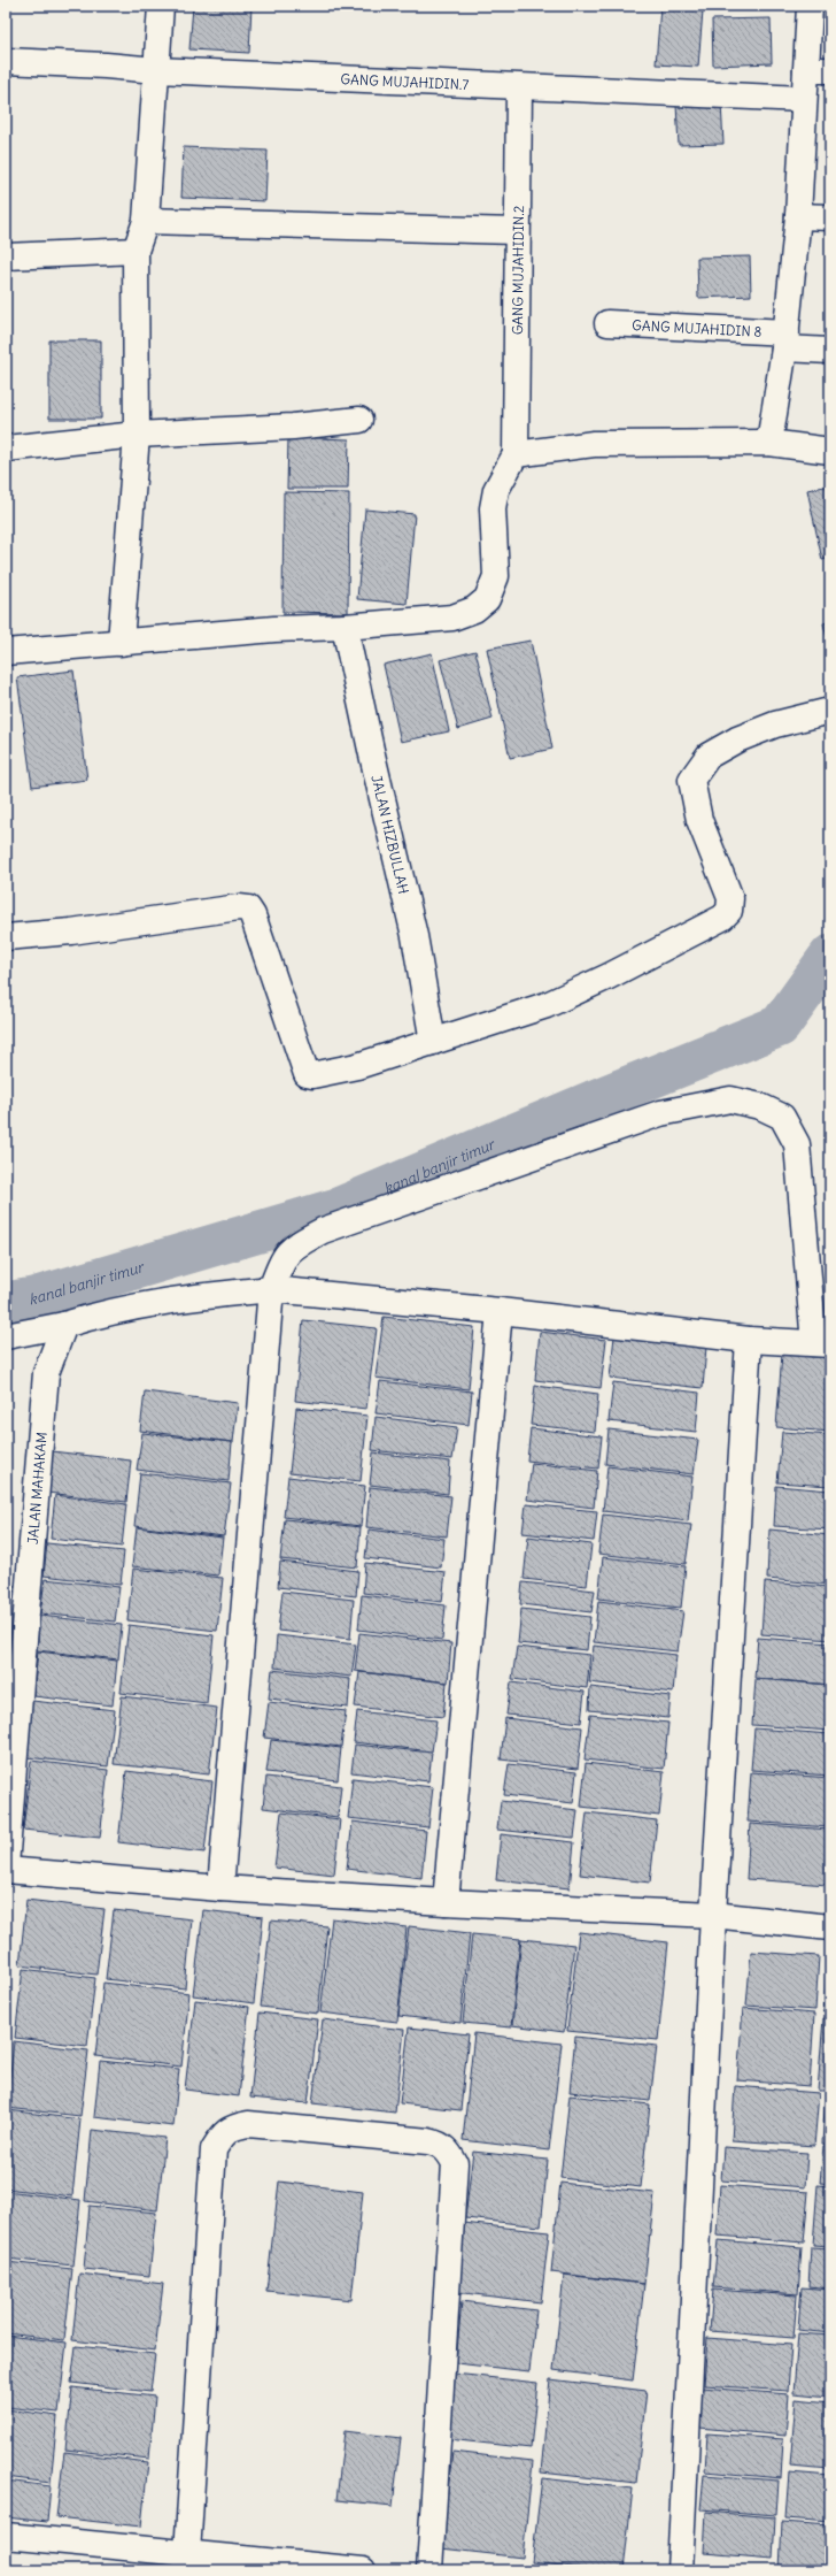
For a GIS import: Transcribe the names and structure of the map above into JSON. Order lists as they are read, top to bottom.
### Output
{
  "streets": {
    "street": [
      "GANG MUJAHIDIN.7",
      "GANG MUJAHIDIN.2",
      "GANG MUJAHIDIN 8",
      "JALAN HIZBULLAH",
      "JALAN MAHAKAM"
    ]
  },
  "crossings": [
    ["GANG MUJAHIDIN.7", "GANG MUJAHIDIN.2"]
  ],
  "water": ["kanal banjir timur"]
}
